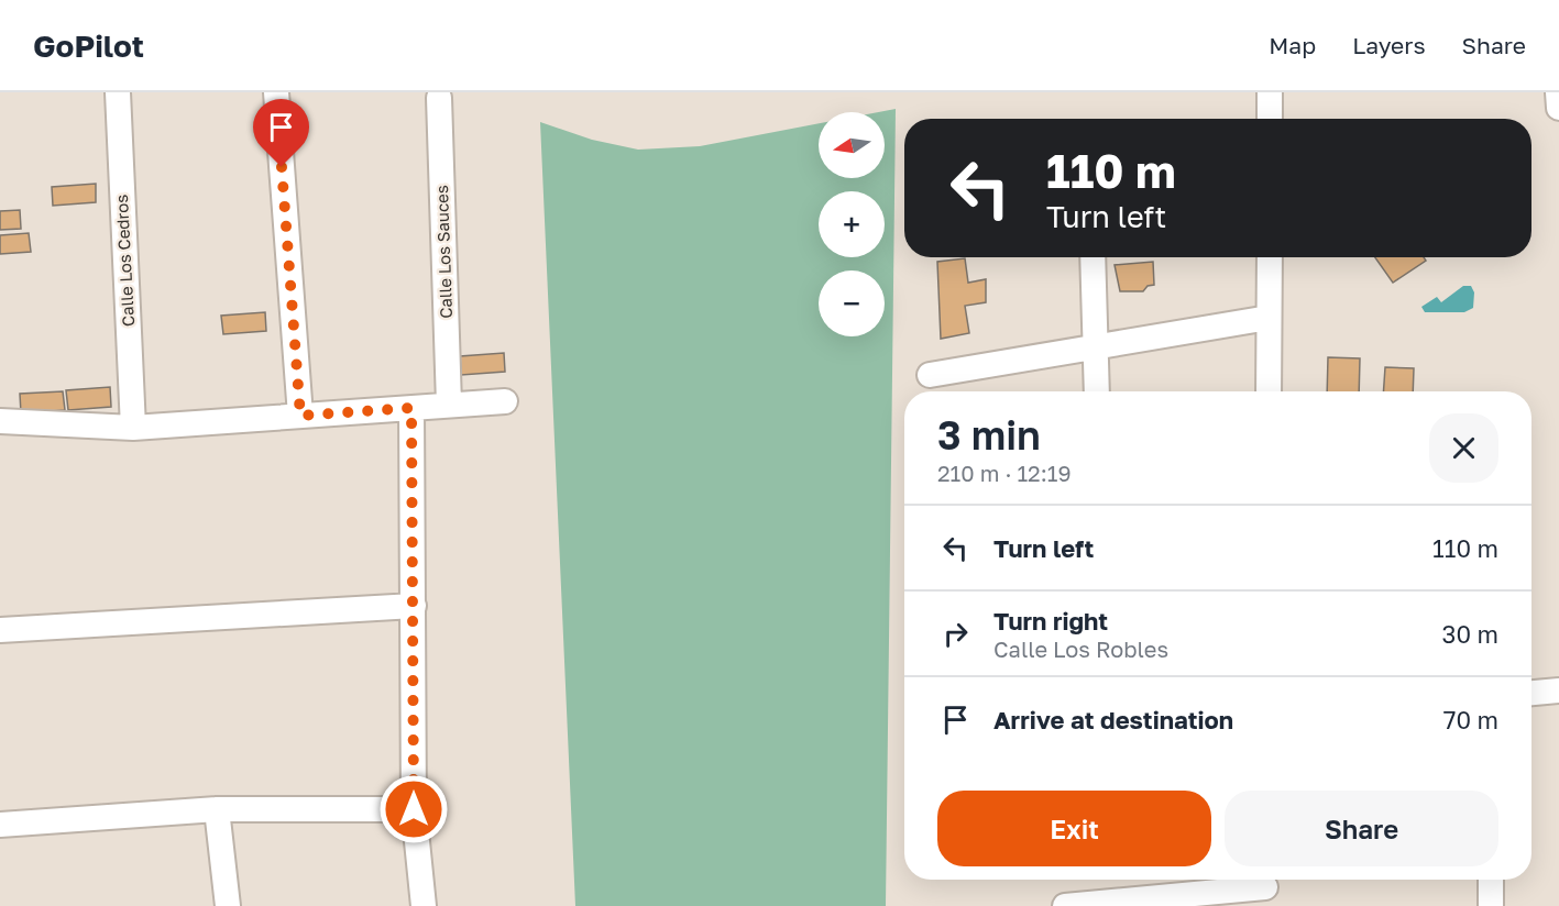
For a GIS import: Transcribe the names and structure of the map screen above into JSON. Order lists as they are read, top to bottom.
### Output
{
  "streets": {
    "street": ["Calle Los Sauces", "Calle Los Cedros"]
  },
  "north": "left",
  "page": {
    "header": "GoPilot",
    "nav": ["Map", "Layers", "Share"],
    "map_buttons": ["+", "−"],
    "turn": ["110 m", "Turn left"],
    "heading": ["3 min", "210 m · 12:19"],
    "list": [
      {
        "name": "Turn left",
        "value": "110 m"
      },
      {
        "name": "Turn right",
        "note": "Calle Los Robles",
        "value": "30 m"
      },
      {
        "name": "Arrive at destination",
        "value": "70 m"
      }
    ],
    "buttons": ["Exit", "Share"]
  }
}
